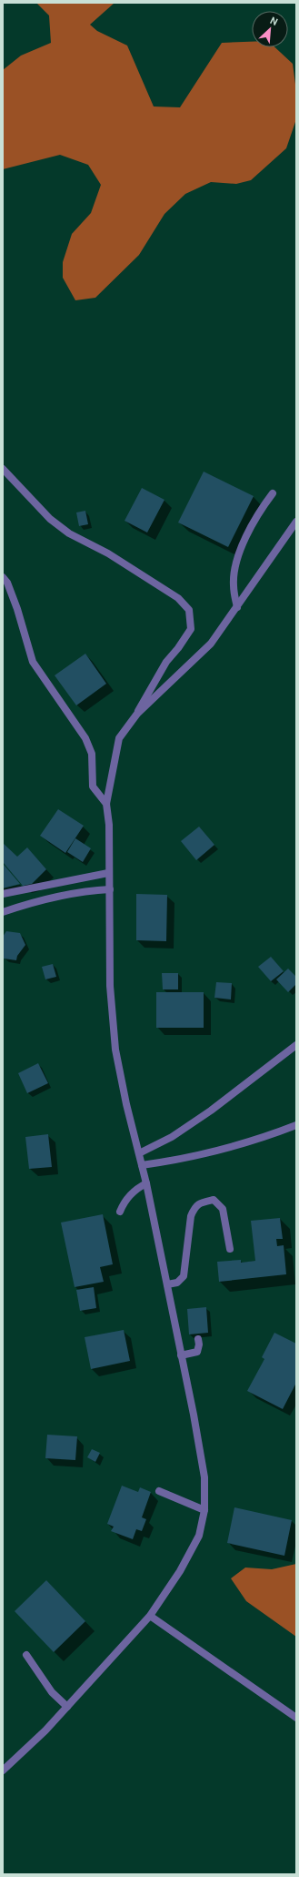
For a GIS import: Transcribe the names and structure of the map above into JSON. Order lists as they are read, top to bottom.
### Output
{
  "north": "top right"
}
